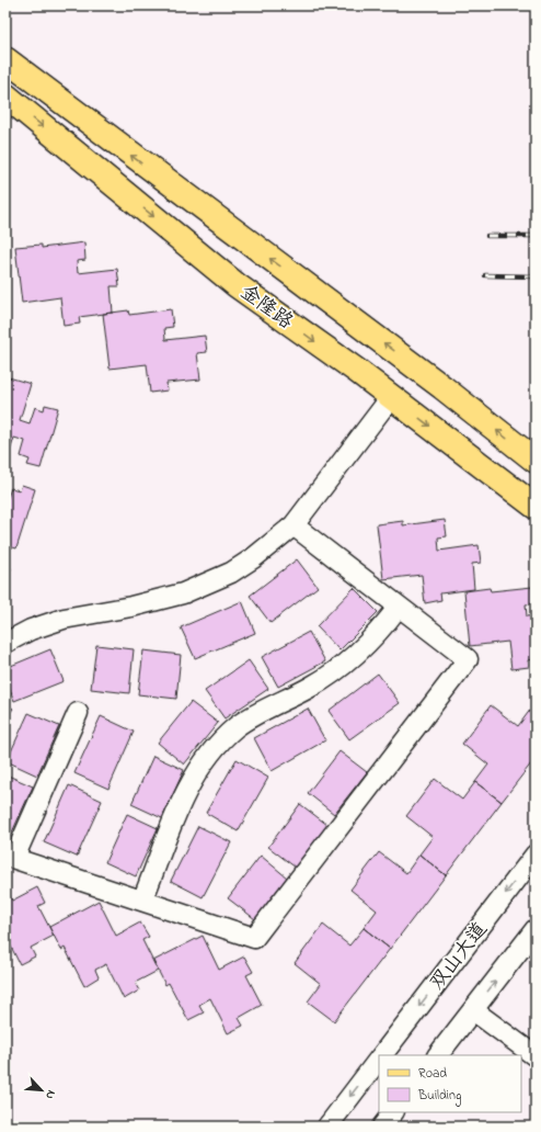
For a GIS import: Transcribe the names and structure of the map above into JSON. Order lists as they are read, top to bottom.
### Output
{
  "streets": {
    "main road": ["金隆路"],
    "street": ["双山大道"]
  },
  "legend": ["Road", "Building"],
  "north": "bottom right"
}
